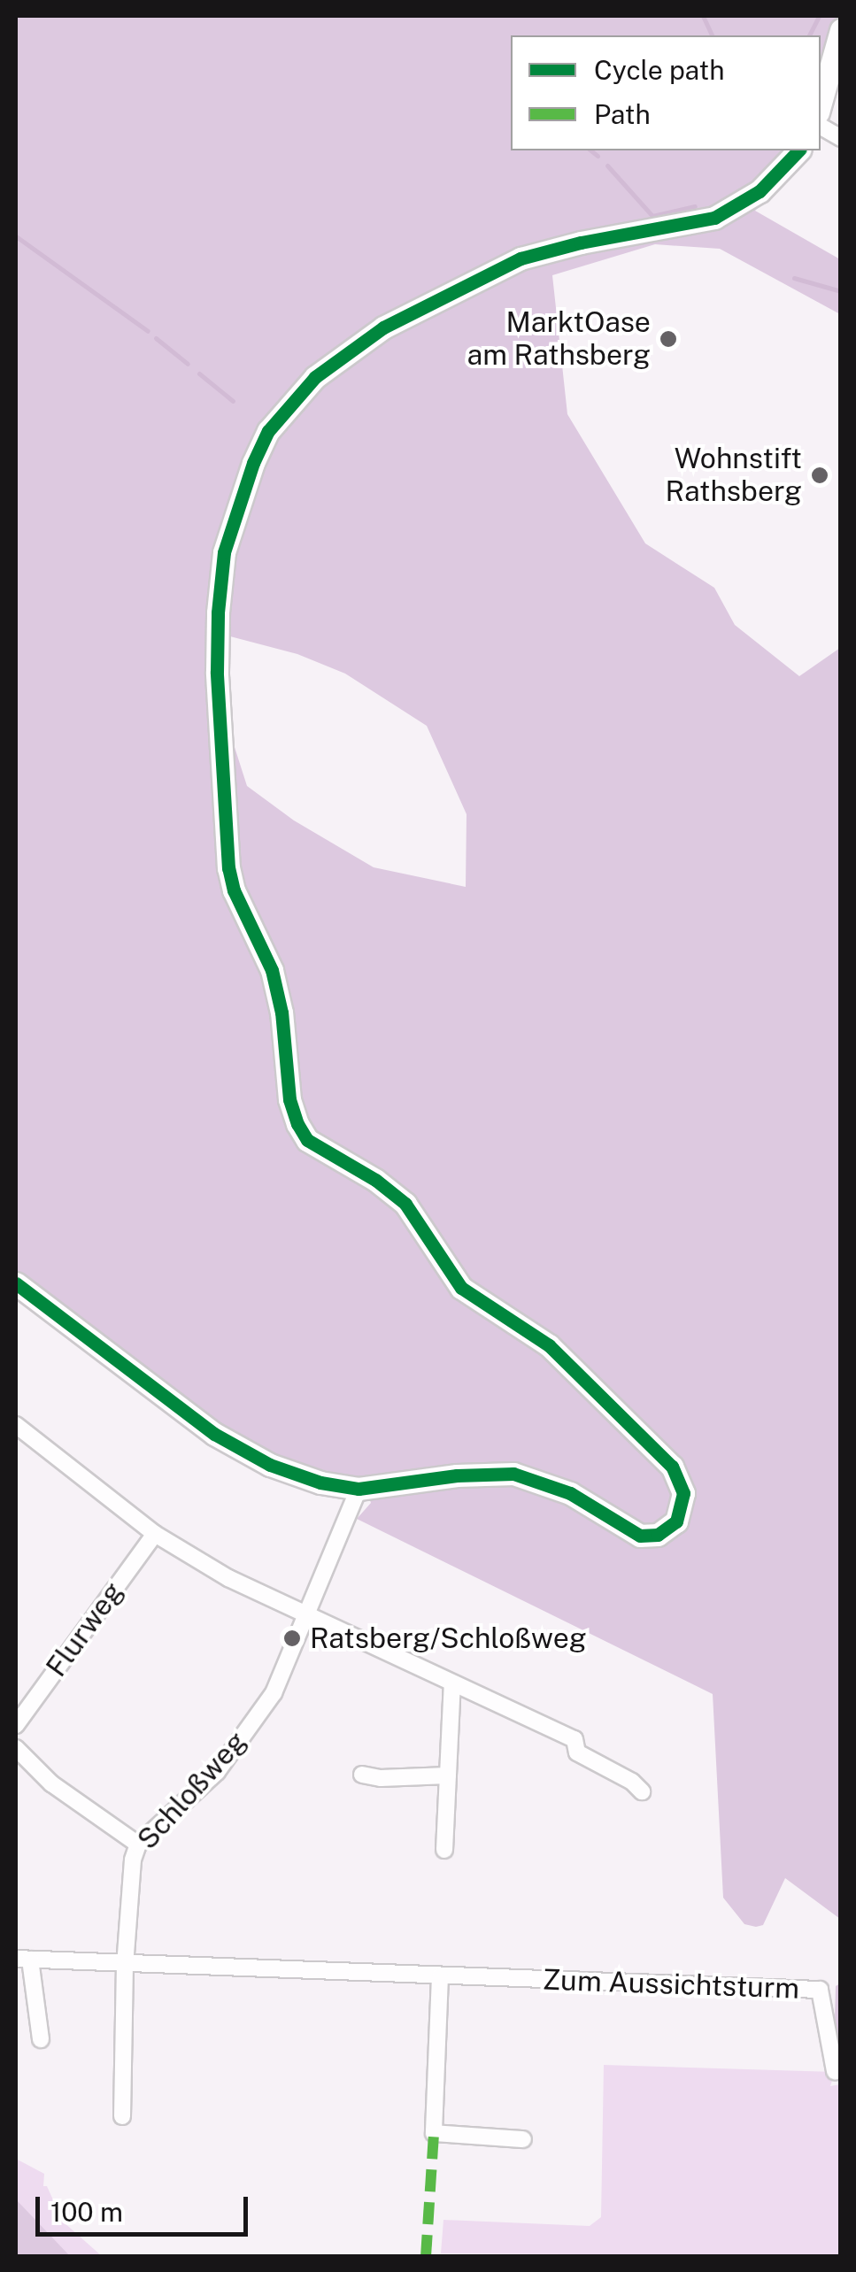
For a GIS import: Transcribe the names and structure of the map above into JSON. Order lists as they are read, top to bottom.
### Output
{
  "streets": {
    "street": ["Flurweg", "Schloßweg", "Zum Aussichtsturm"]
  },
  "crossings": [
    ["Schloßweg", "Zum Aussichtsturm"]
  ],
  "places": ["MarktOase am Rathsberg", "Wohnstift Rathsberg", "Ratsberg/Schloßweg"],
  "legend": ["Cycle path", "Path"],
  "scale_bar": "100 m"
}
